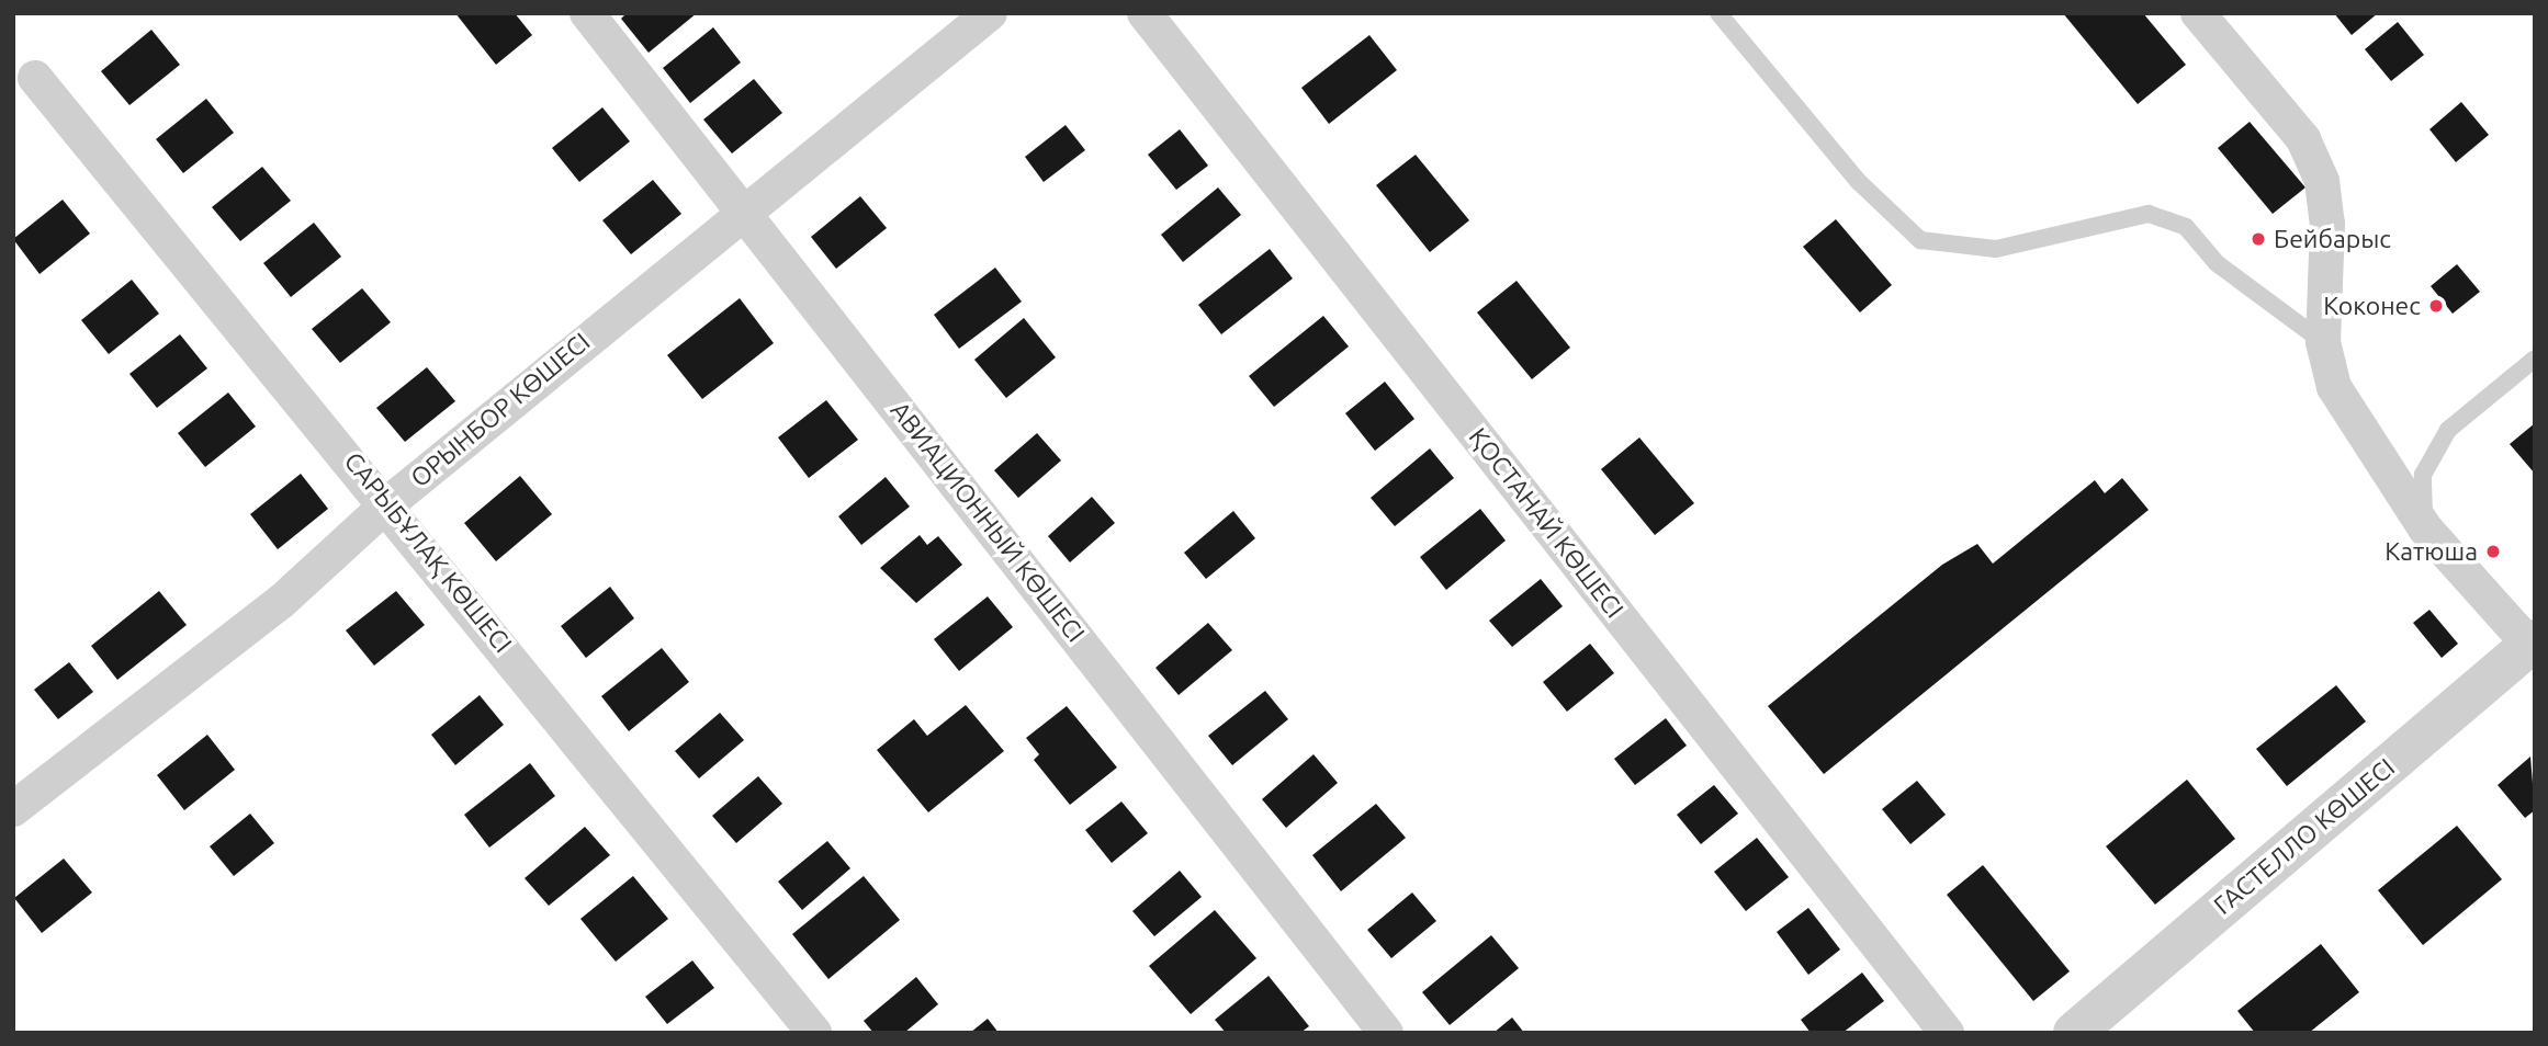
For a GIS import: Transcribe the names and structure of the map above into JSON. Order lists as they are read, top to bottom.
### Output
{
  "streets": {
    "street": [
      "ОРЫНБОР КӨШЕСІ",
      "АВИАЦИОННЫЙ КӨШЕСІ",
      "ҚОСТАНАЙ КӨШЕСІ",
      "САРЫБҰЛАҚ КӨШЕСІ",
      "ГАСТЕЛЛО КӨШЕСІ"
    ]
  },
  "crossings": [
    ["ОРЫНБОР КӨШЕСІ", "АВИАЦИОННЫЙ КӨШЕСІ"],
    ["ОРЫНБОР КӨШЕСІ", "САРЫБҰЛАҚ КӨШЕСІ"]
  ],
  "places": ["Бейбарыс", "Коконес", "Катюша"]
}
